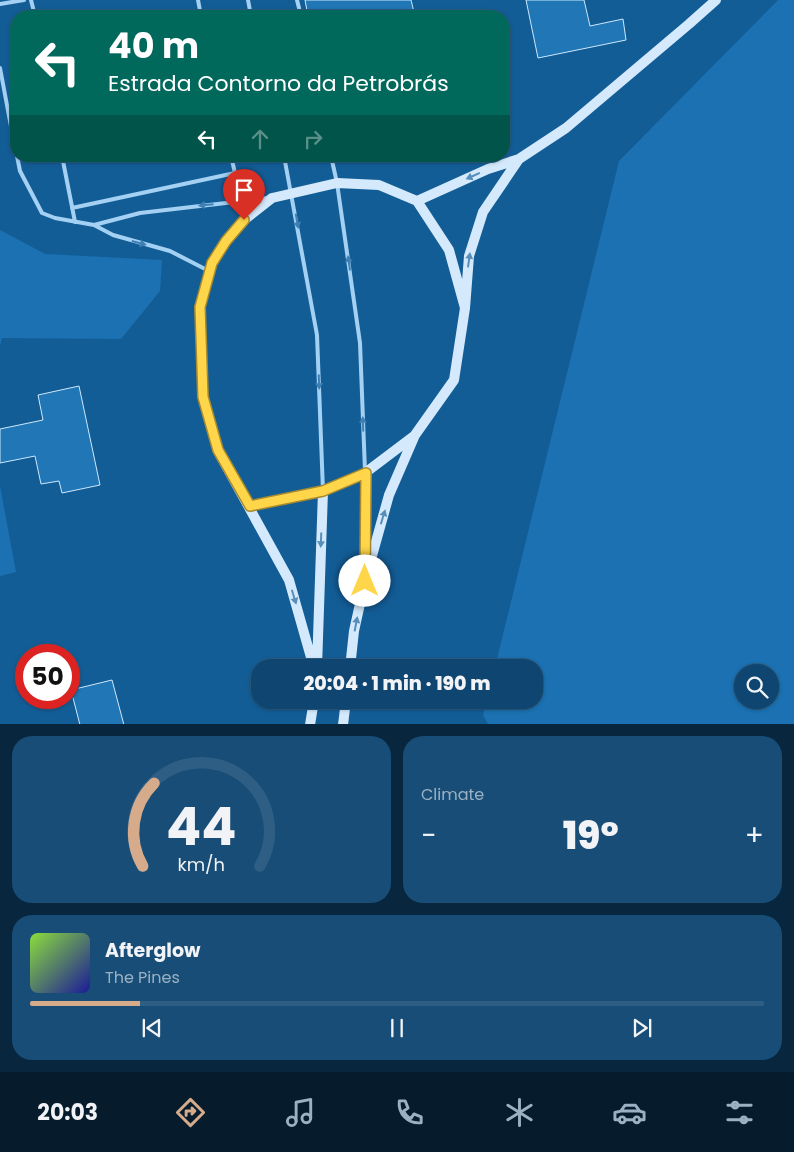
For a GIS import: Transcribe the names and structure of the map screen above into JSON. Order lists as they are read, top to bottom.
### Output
{
  "page": {
    "turn": ["40 m", "Estrada Contorno da Petrobrás"],
    "limit": "50",
    "trip": "20:04 · 1 min · 190 m",
    "tile": "Climate",
    "heat": ["−", "19°", "+"],
    "song": ["Afterglow", "The Pines"],
    "tabs": "20:03",
    "gauge": ["44", "km/h"]
  }
}
